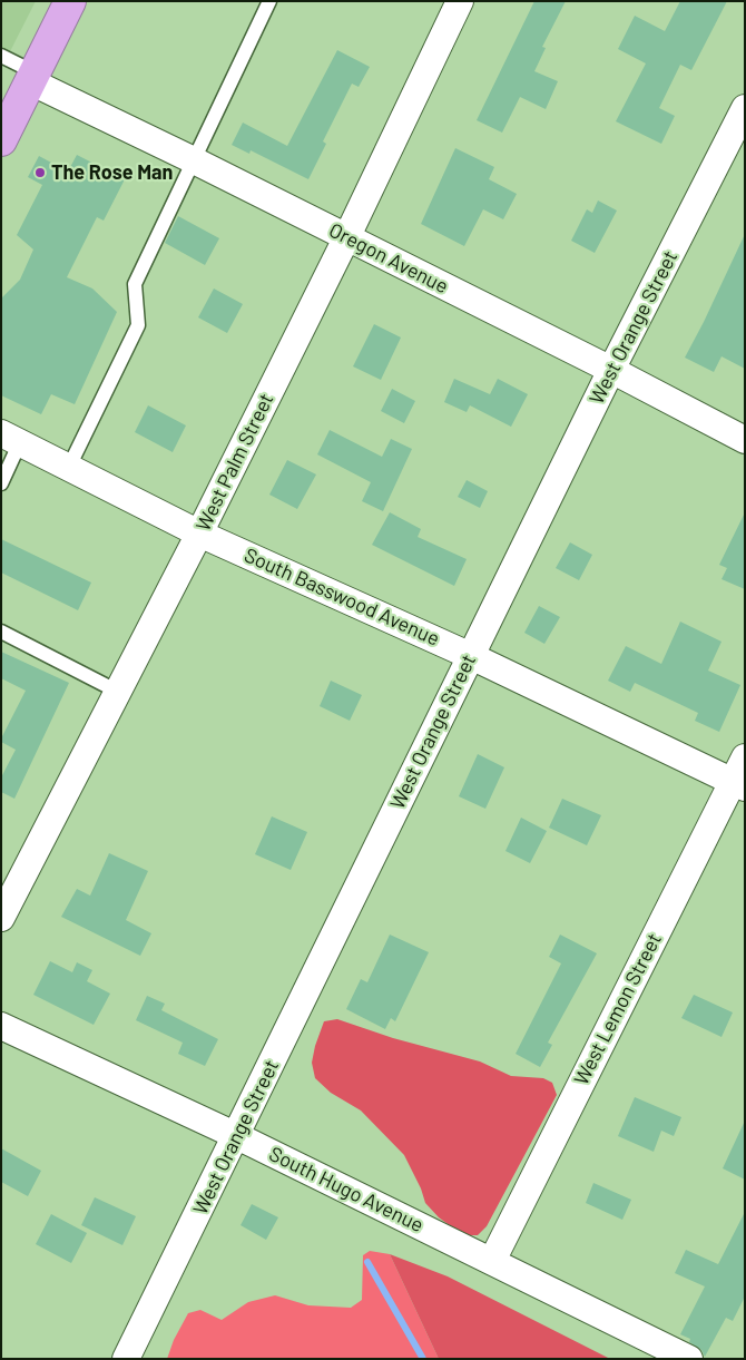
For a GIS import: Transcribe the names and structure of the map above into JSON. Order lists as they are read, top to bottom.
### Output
{
  "streets": {
    "street": [
      "Oregon Avenue",
      "West Orange Street",
      "West Palm Street",
      "South Basswood Avenue",
      "West Lemon Street",
      "South Hugo Avenue"
    ]
  },
  "crossings": [
    ["Oregon Avenue", "West Orange Street"],
    ["Oregon Avenue", "West Palm Street"],
    ["West Orange Street", "South Basswood Avenue"],
    ["West Orange Street", "South Hugo Avenue"],
    ["West Palm Street", "South Basswood Avenue"],
    ["South Basswood Avenue", "West Lemon Street"],
    ["West Lemon Street", "South Hugo Avenue"]
  ],
  "places": ["The Rose Man"]
}
